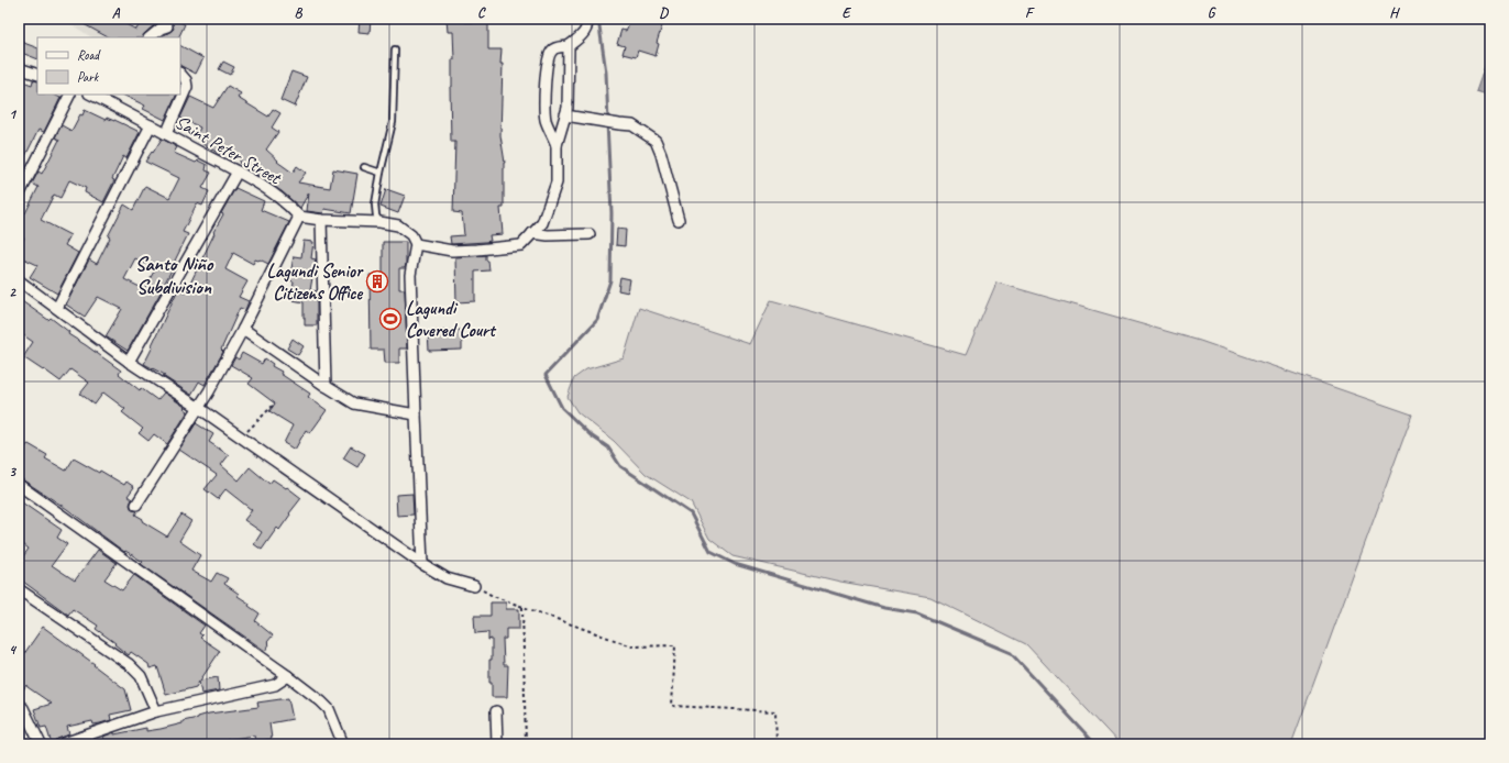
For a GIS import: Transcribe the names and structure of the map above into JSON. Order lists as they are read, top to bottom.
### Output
{
  "streets": {
    "street": ["Saint Peter Street"]
  },
  "districts": ["Santo Niño Subdivision"],
  "places": {
    "building": ["Lagundi Senior Citizens Office"],
    "sports": ["Lagundi Covered Court"]
  },
  "legend": ["Road", "Park"],
  "grid": {
    "columns": [
      "A",
      "B",
      "C",
      "D",
      "E",
      "F",
      "G",
      "H"
    ],
    "rows": [
      "1",
      "2",
      "3",
      "4"
    ]
  }
}
